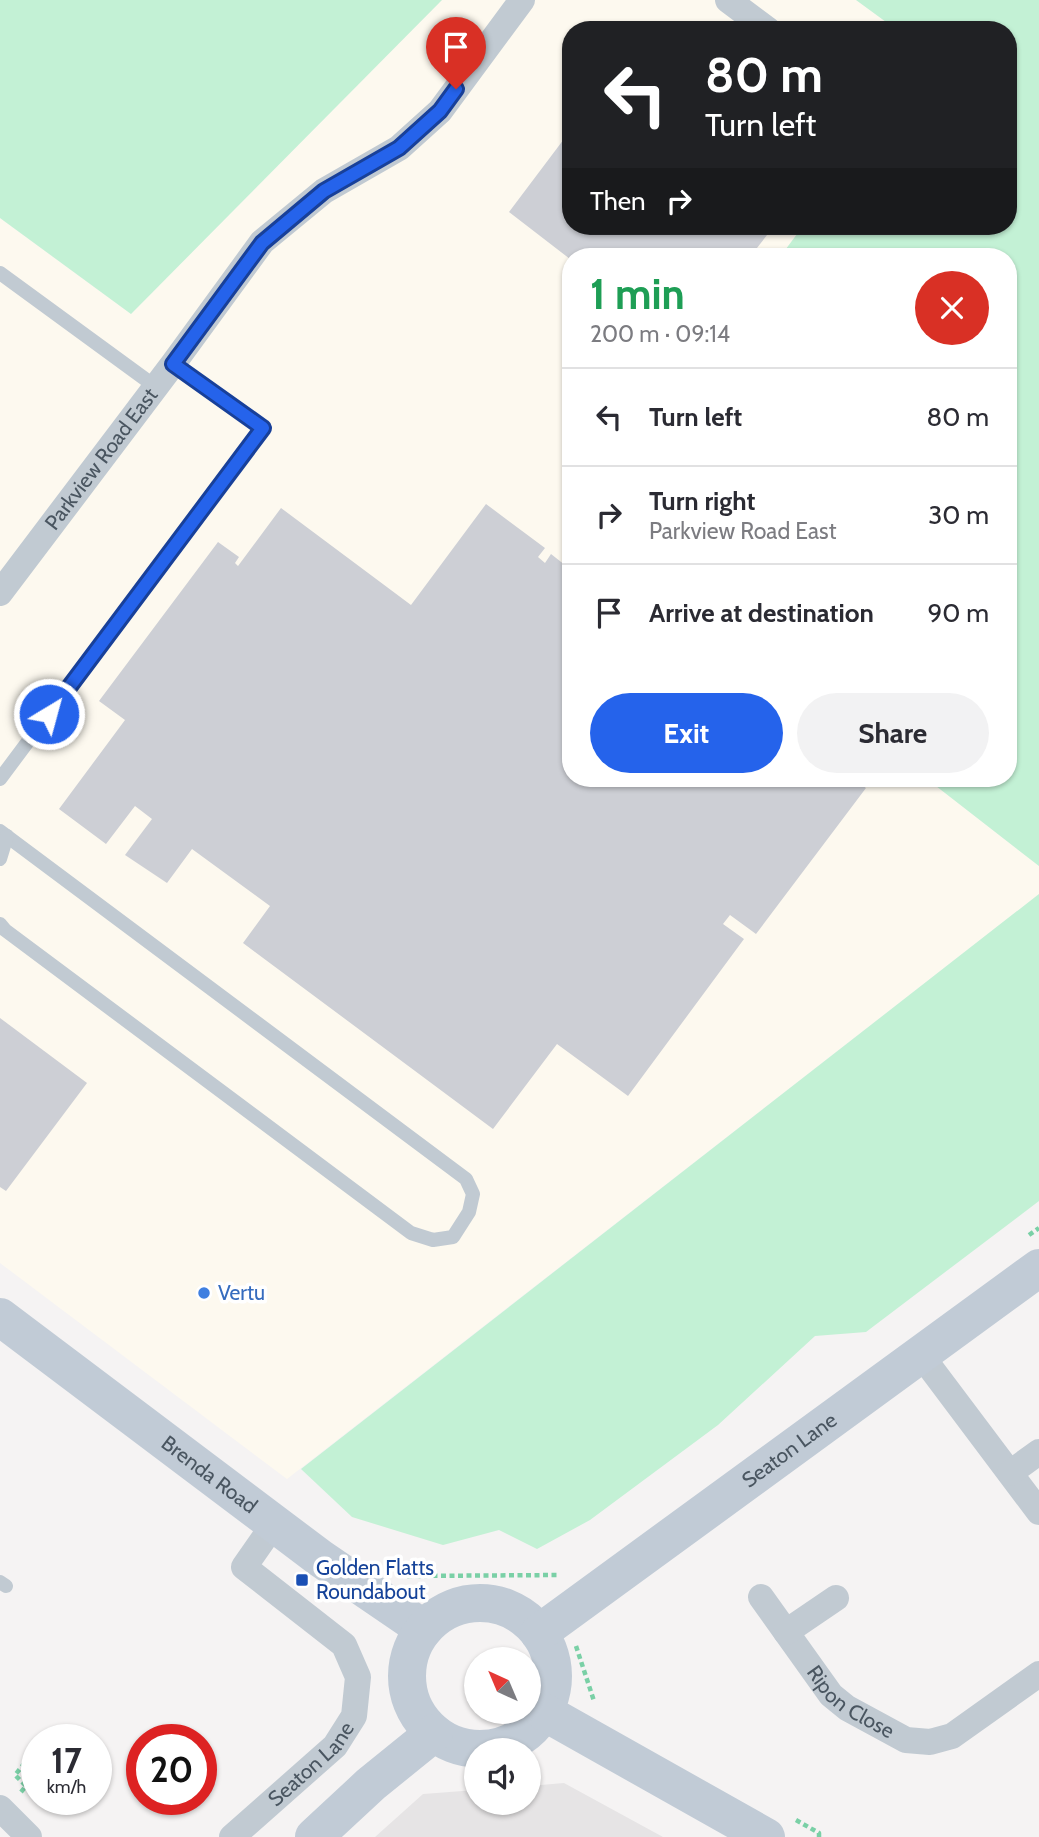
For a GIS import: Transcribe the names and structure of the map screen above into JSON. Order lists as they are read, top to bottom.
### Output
{
  "streets": {
    "main road": ["Seaton Lane", "Brenda Road"],
    "street": ["Parkview Road East", "Ripon Close"]
  },
  "crossings": [
    ["Seaton Lane", "Brenda Road"]
  ],
  "places": {
    "other": ["Vertu"],
    "transit": ["Golden Flatts Roundabout"]
  },
  "north": "top left",
  "page": {
    "turn": ["80 m", "Turn left"],
    "then": "Then",
    "heading": ["1 min", "200 m · 09:14"],
    "list": [
      {
        "name": "Turn left",
        "value": "80 m"
      },
      {
        "name": "Turn right",
        "note": "Parkview Road East",
        "value": "30 m"
      },
      {
        "name": "Arrive at destination",
        "value": "90 m"
      }
    ],
    "buttons": ["Exit", "Share"],
    "speed": "17 km/h",
    "limit": "20"
  }
}
